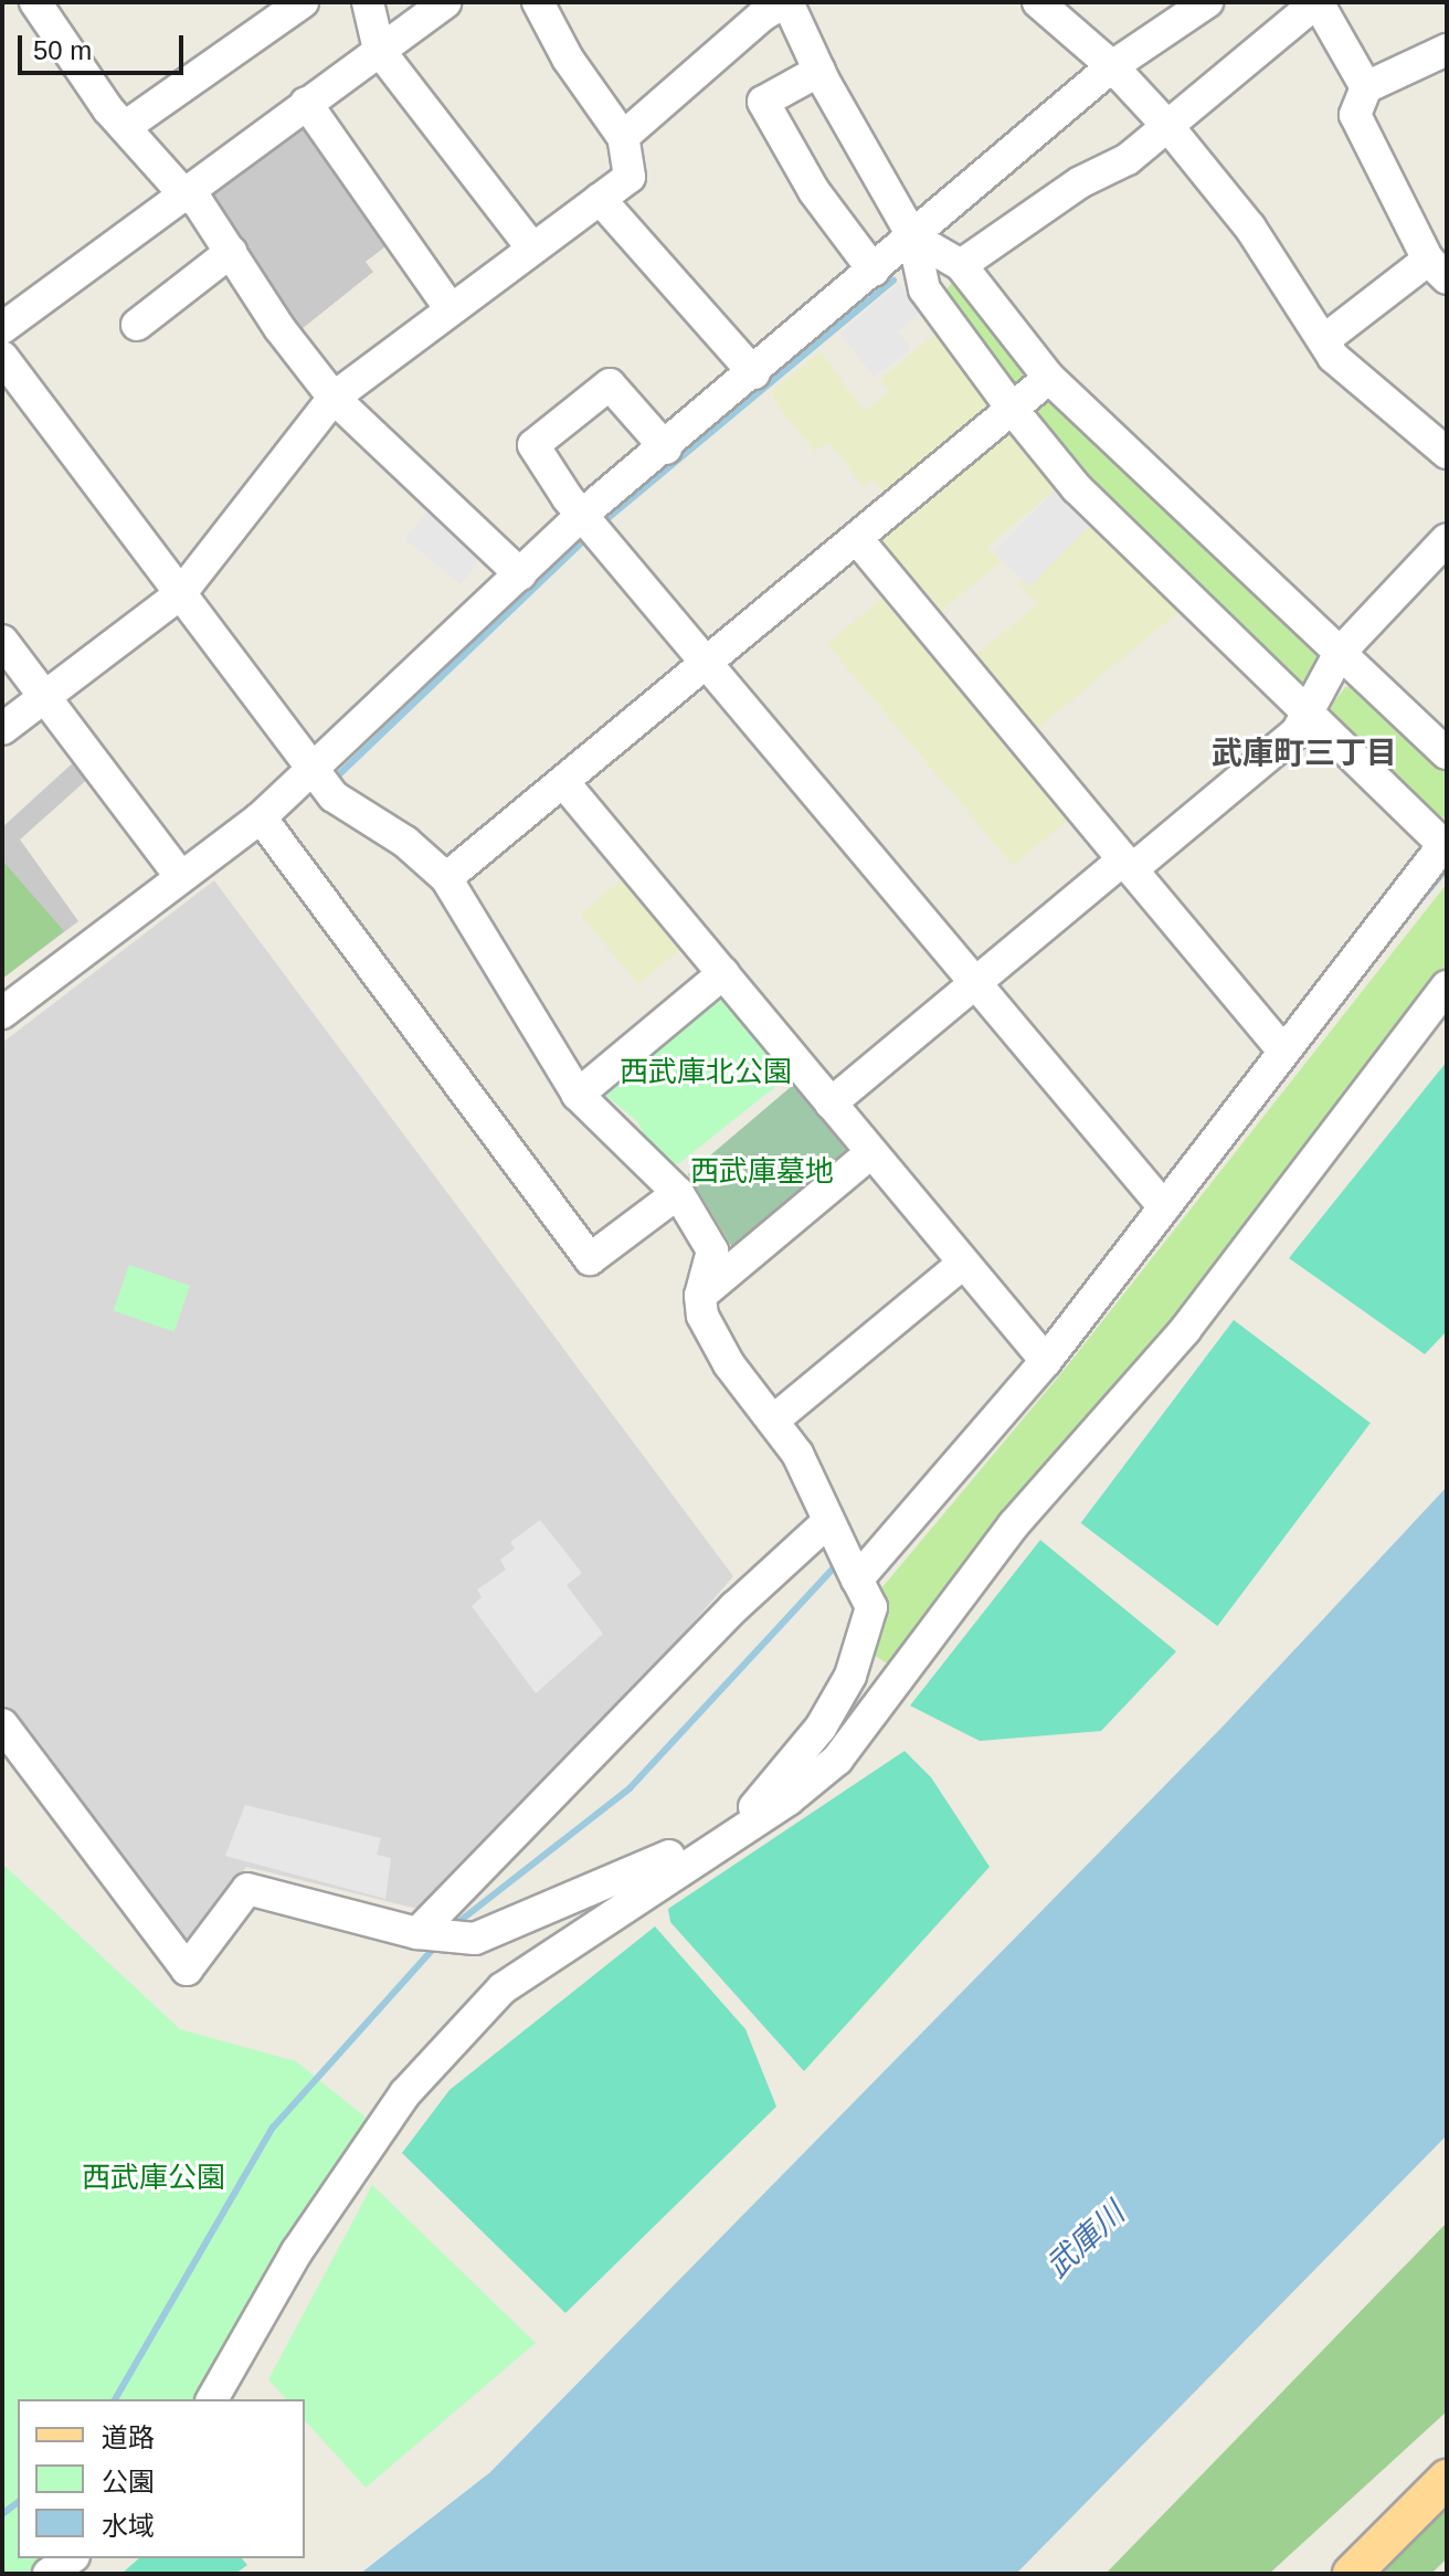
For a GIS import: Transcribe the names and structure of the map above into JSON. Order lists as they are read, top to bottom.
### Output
{
  "districts": ["武庫町三丁目"],
  "water": ["武庫川"],
  "parks": ["西武庫北公園", "西武庫墓地", "西武庫公園"],
  "legend": ["道路", "公園", "水域"],
  "scale_bar": "50 m"
}
